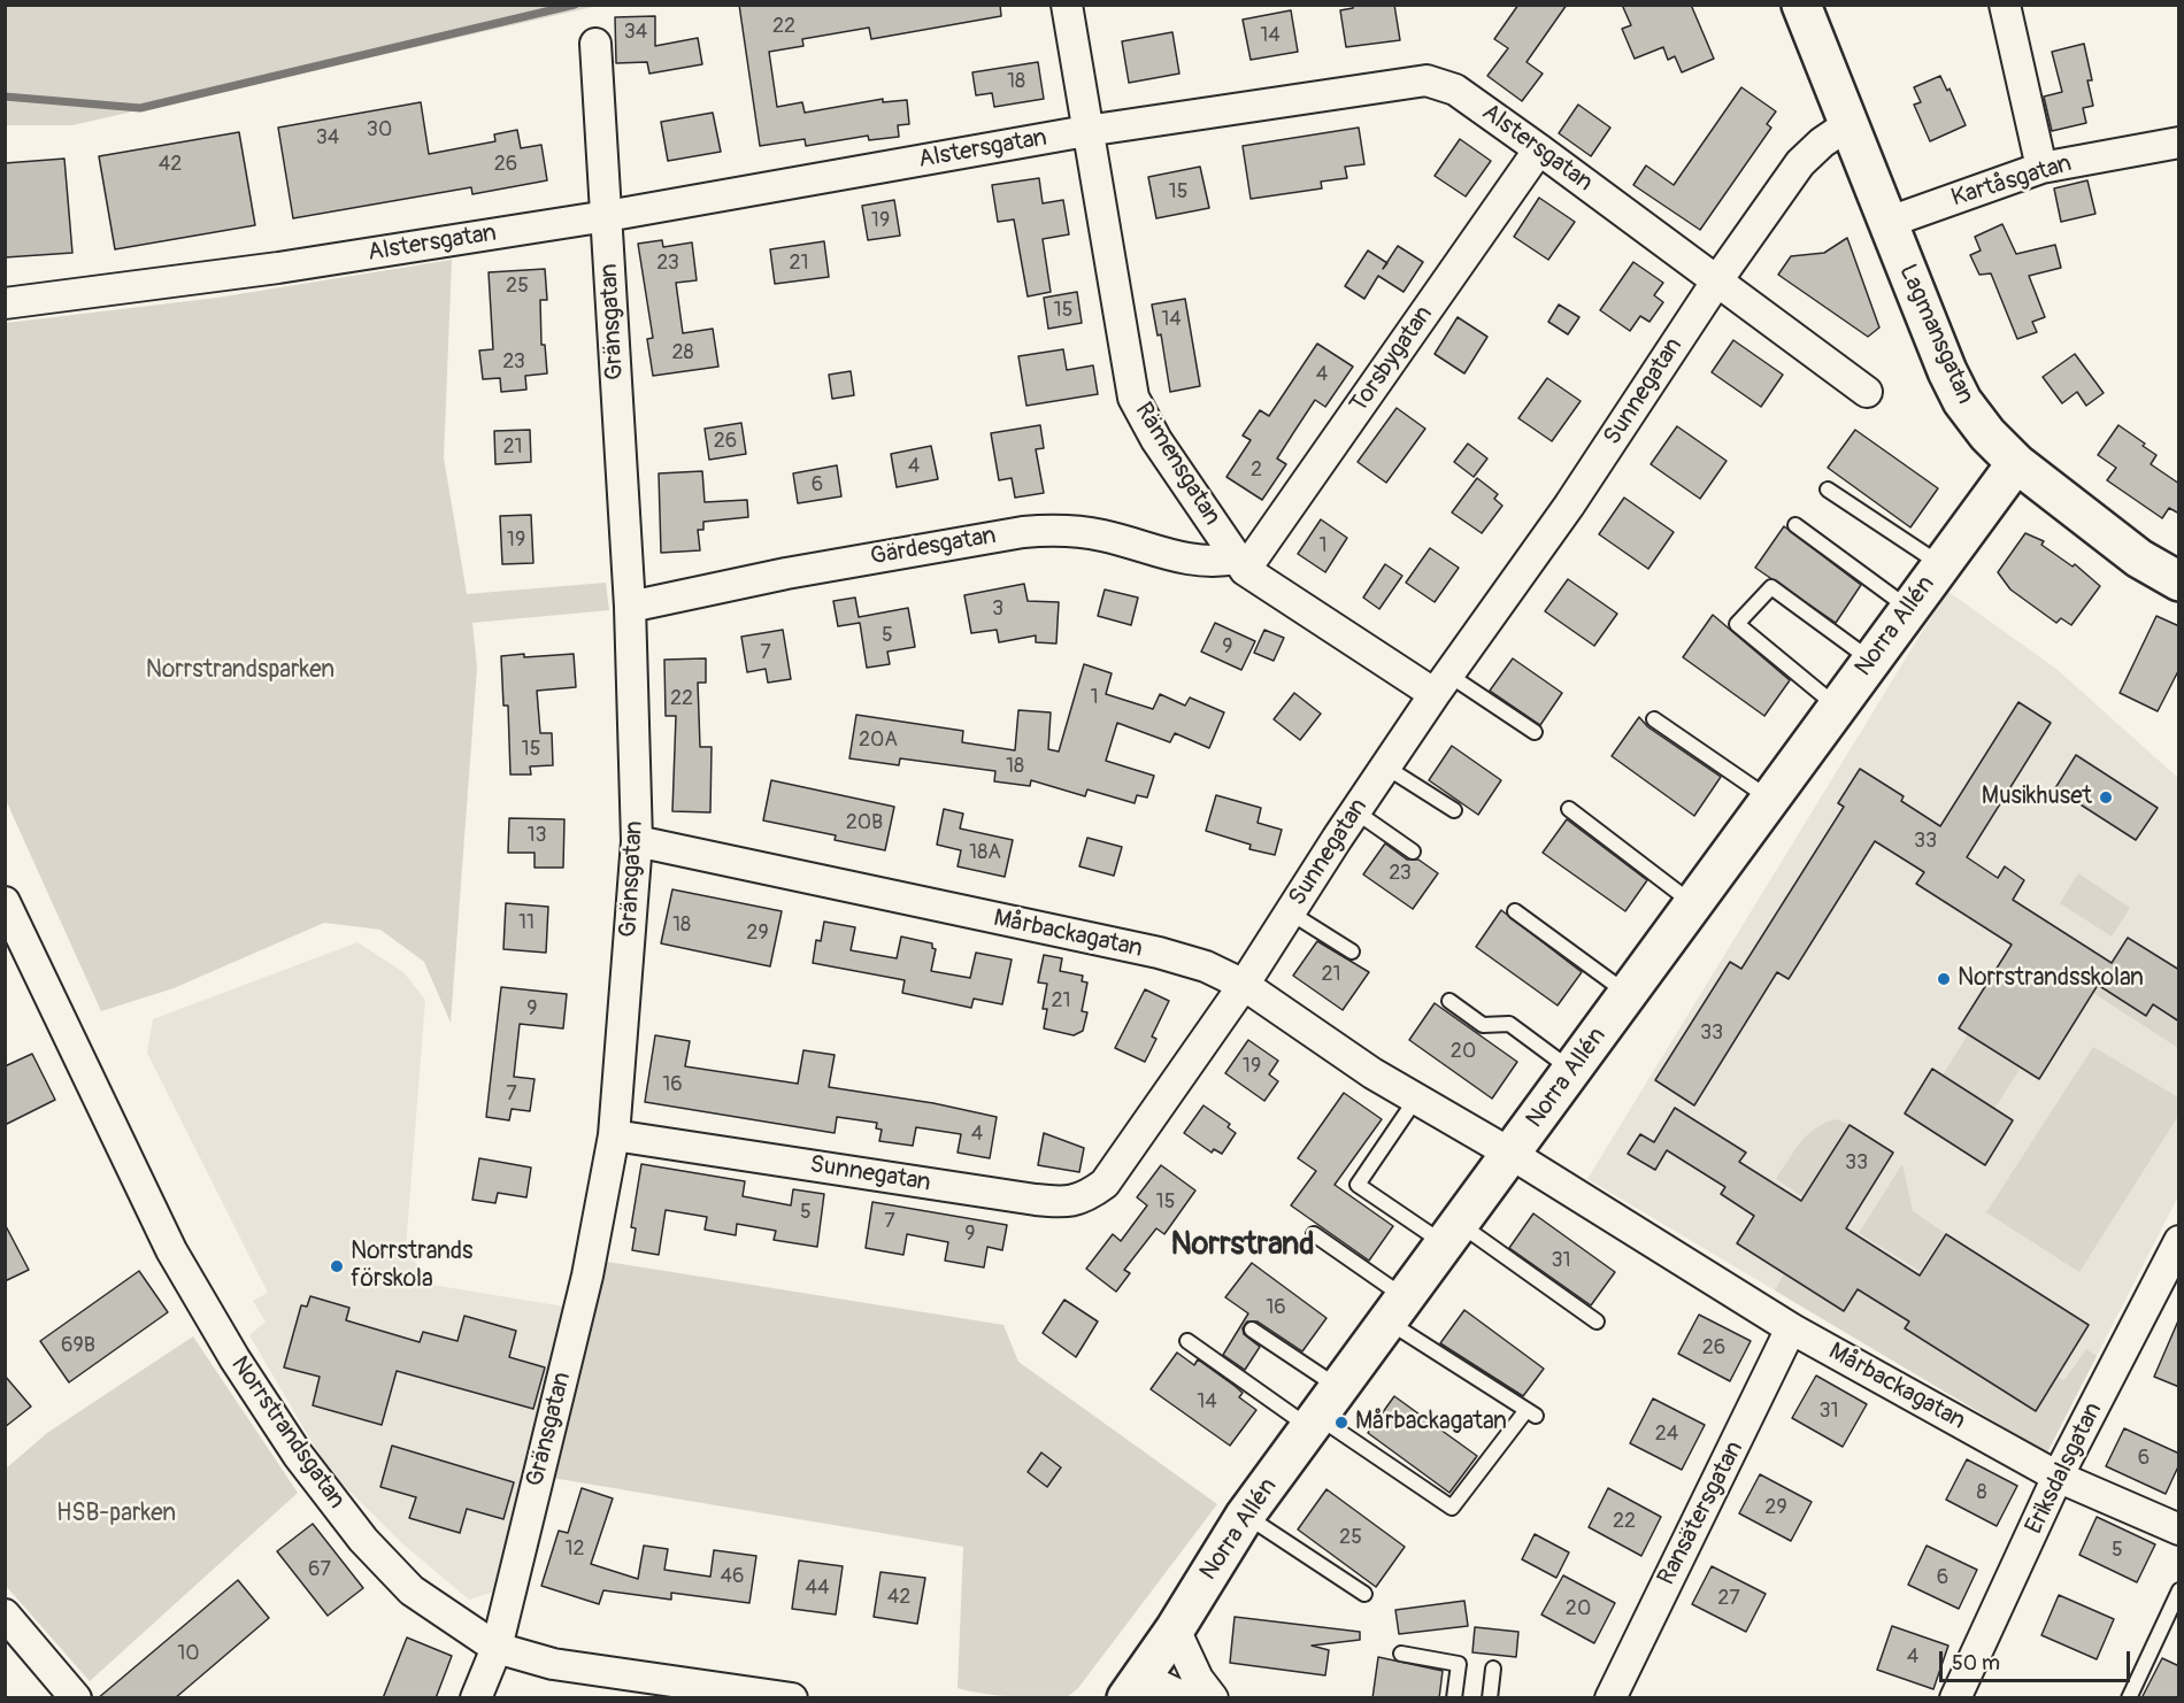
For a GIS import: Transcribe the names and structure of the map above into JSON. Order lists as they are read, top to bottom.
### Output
{
  "streets": {
    "street": [
      "Alstersgatan",
      "Kartåsgatan",
      "Gränsgatan",
      "Lagmansgatan",
      "Torsbygatan",
      "Sunnegatan",
      "Rämensgatan",
      "Gärdesgatan",
      "Norra Allén",
      "Mårbackagatan",
      "Norrstrandsgatan",
      "Eriksdalsgatan",
      "Ransätersgatan"
    ]
  },
  "crossings": [
    ["Alstersgatan", "Gränsgatan"],
    ["Alstersgatan", "Torsbygatan"],
    ["Alstersgatan", "Sunnegatan"],
    ["Alstersgatan", "Rämensgatan"],
    ["Kartåsgatan", "Lagmansgatan"],
    ["Gränsgatan", "Sunnegatan"],
    ["Gränsgatan", "Gärdesgatan"],
    ["Gränsgatan", "Mårbackagatan"],
    ["Gränsgatan", "Norrstrandsgatan"],
    ["Lagmansgatan", "Sunnegatan"],
    ["Lagmansgatan", "Norra Allén"],
    ["Torsbygatan", "Rämensgatan"],
    ["Torsbygatan", "Gärdesgatan"],
    ["Sunnegatan", "Rämensgatan"],
    ["Sunnegatan", "Mårbackagatan"],
    ["Rämensgatan", "Gärdesgatan"],
    ["Norra Allén", "Mårbackagatan"],
    ["Mårbackagatan", "Eriksdalsgatan"],
    ["Mårbackagatan", "Ransätersgatan"]
  ],
  "districts": ["Norrstrand"],
  "parks": ["Norrstrandsparken", "HSB-parken"],
  "places": [
    "Musikhuset",
    "Norrstrandsskolan",
    "Norrstrands förskola",
    "Mårbackagatan"
  ],
  "house_numbers": [
    "22",
    "34",
    "14",
    "18",
    "30",
    "34",
    "42",
    "26",
    "15",
    "19",
    "23",
    "21",
    "25",
    "15",
    "14",
    "28",
    "23",
    "4",
    "26",
    "21",
    "4",
    "2",
    "6",
    "19",
    "1",
    "3",
    "5",
    "9",
    "7",
    "1",
    "22",
    "20A",
    "15",
    "18",
    "20B",
    "13",
    "33",
    "18A",
    "23",
    "11",
    "18",
    "29",
    "21",
    "21",
    "9",
    "33",
    "20",
    "19",
    "16",
    "7",
    "4",
    "33",
    "15",
    "5",
    "7",
    "9",
    "31",
    "16",
    "69B",
    "26",
    "14",
    "31",
    "24",
    "6",
    "8",
    "29",
    "22",
    "25",
    "12",
    "5",
    "67",
    "46",
    "6",
    "44",
    "42",
    "27",
    "20",
    "10",
    "4"
  ],
  "scale_bar": "50 m"
}
